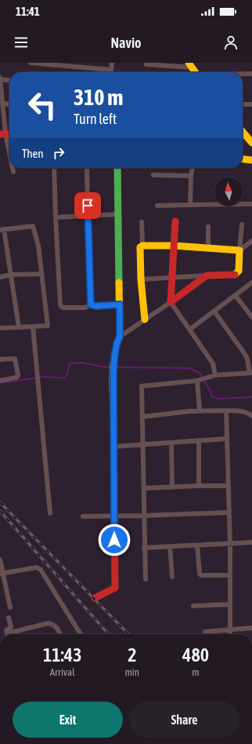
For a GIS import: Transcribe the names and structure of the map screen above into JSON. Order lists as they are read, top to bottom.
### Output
{
  "north": "top",
  "page": {
    "status": "11:41",
    "header": "Navio",
    "turn": ["310 m", "Turn left"],
    "then": "Then",
    "eta": [
      "11:43",
      "Arrival",
      "2",
      "min",
      "480",
      "m"
    ],
    "buttons": ["Exit", "Share"]
  }
}
